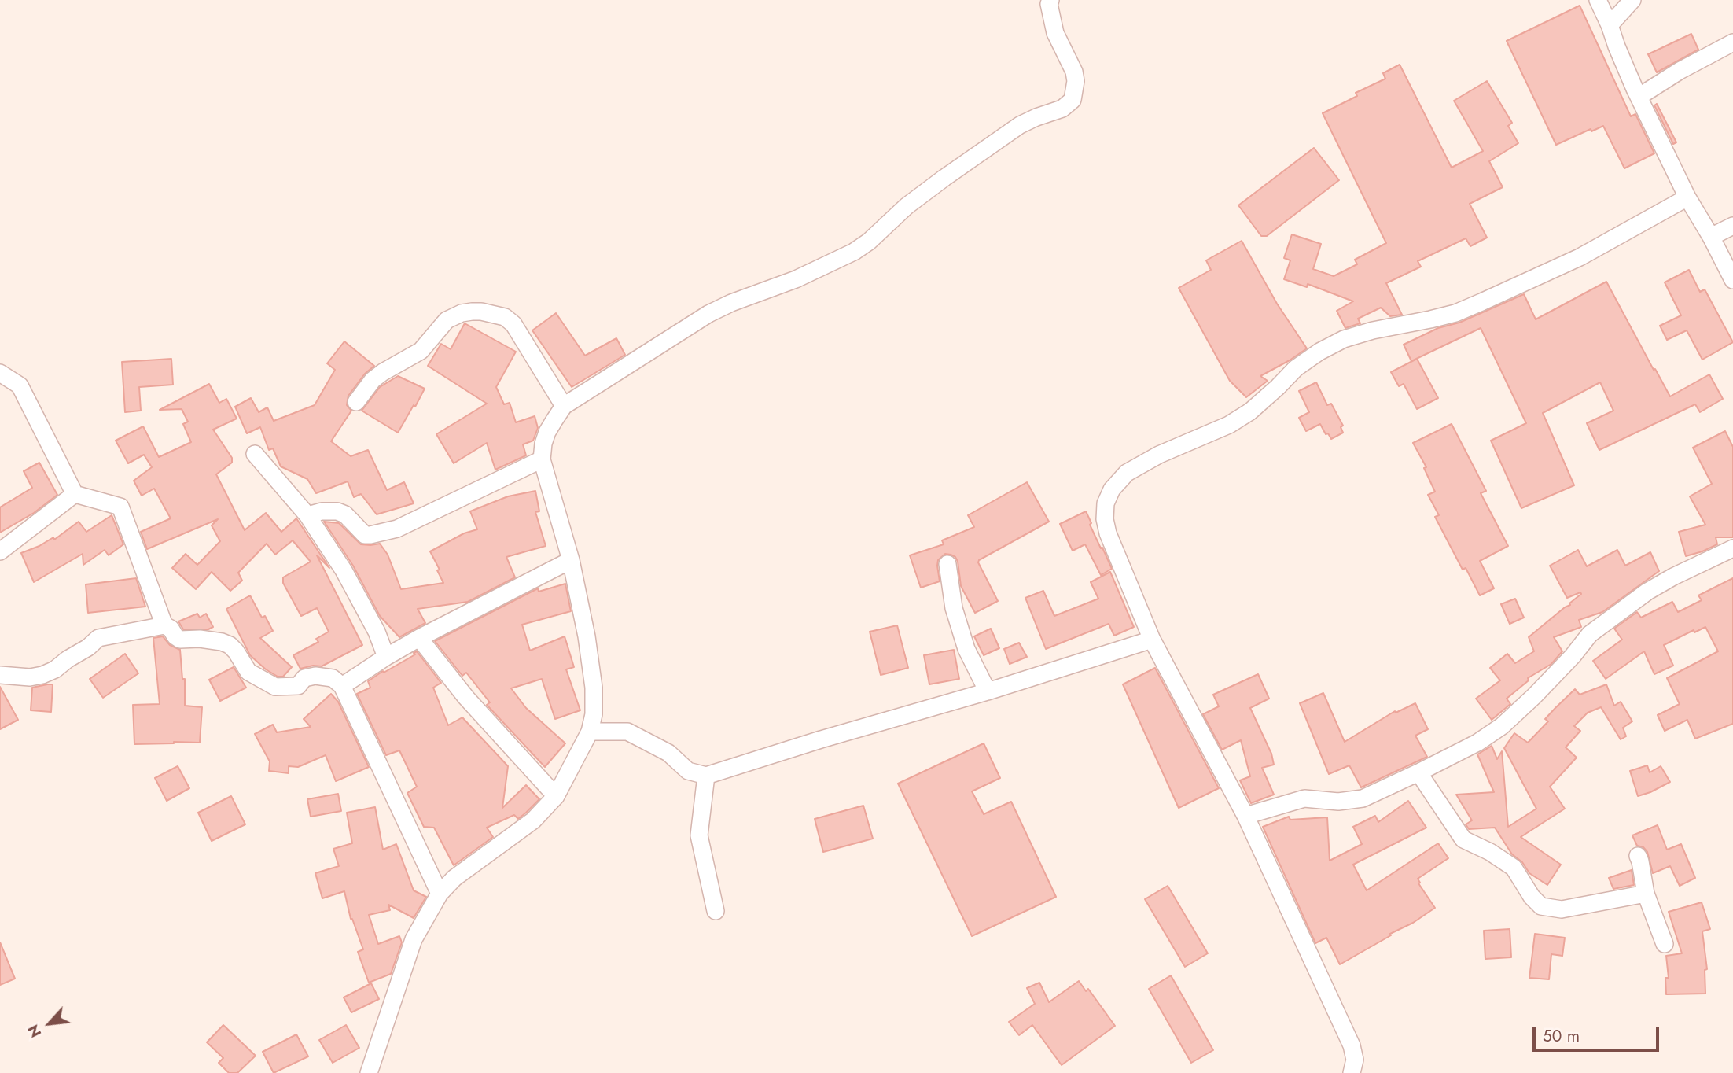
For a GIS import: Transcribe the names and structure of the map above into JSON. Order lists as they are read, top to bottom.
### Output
{
  "scale_bar": "50 m",
  "north": "bottom left"
}
